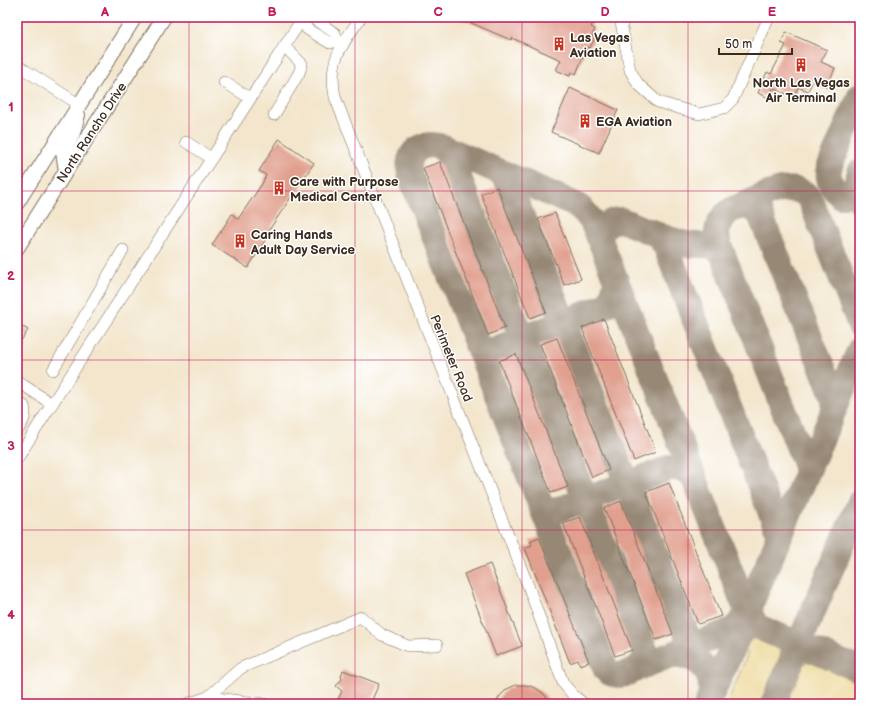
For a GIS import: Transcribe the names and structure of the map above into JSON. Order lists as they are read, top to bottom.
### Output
{
  "streets": {
    "main road": ["North Rancho Drive"],
    "street": ["Perimeter Road"]
  },
  "places": {
    "building": [
      "Las Vegas Aviation",
      "North Las Vegas Air Terminal",
      "EGA Aviation",
      "Care with Purpose Medical Center",
      "Caring Hands Adult Day Service"
    ]
  },
  "scale_bar": "50 m",
  "grid": {
    "columns": [
      "A",
      "B",
      "C",
      "D",
      "E"
    ],
    "rows": [
      "1",
      "2",
      "3",
      "4"
    ]
  }
}
